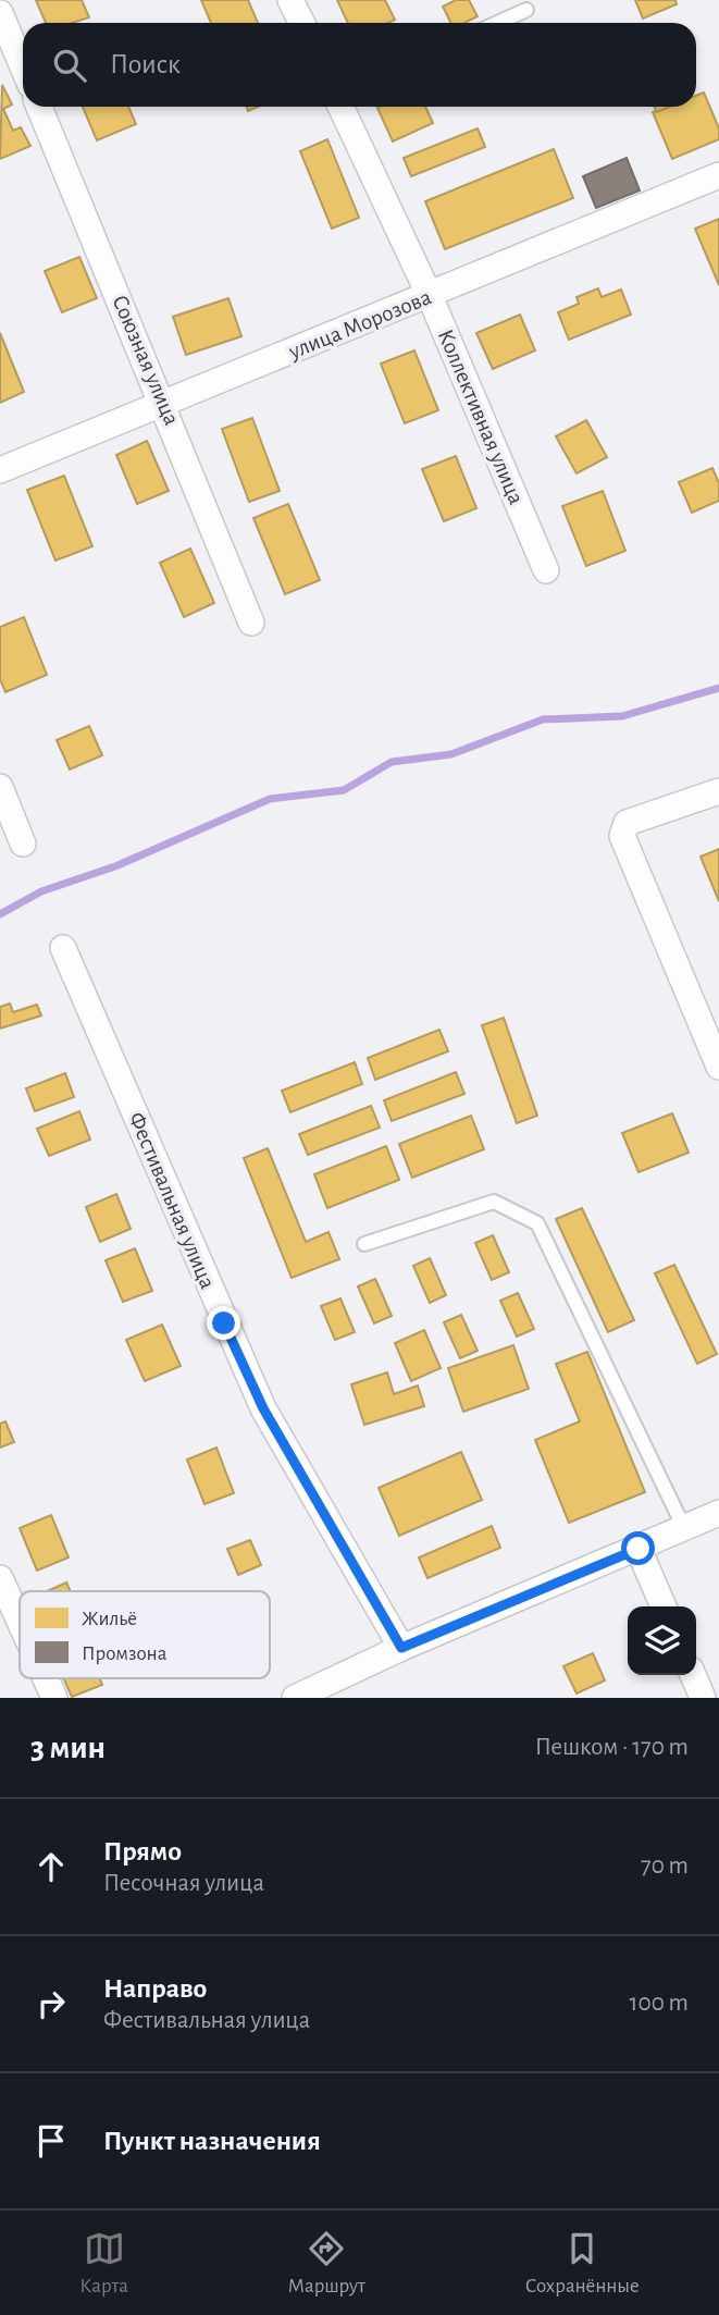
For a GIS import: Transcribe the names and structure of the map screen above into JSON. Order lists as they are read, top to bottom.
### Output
{
  "streets": {
    "street": [
      "улица Морозова",
      "Союзная улица",
      "Коллективная улица",
      "Фестивальная улица"
    ]
  },
  "crossings": [
    ["улица Морозова", "Союзная улица"],
    ["улица Морозова", "Коллективная улица"]
  ],
  "legend": ["Жильё", "Промзона"],
  "page": {
    "search": "Поиск",
    "heading": ["3 мин", "Пешком · 170 m"],
    "list": [
      ["Прямо", "Песочная улица", "70 m"],
      ["Направо", "Фестивальная улица", "100 m"],
      "Пункт назначения"
    ],
    "nav": ["Карта", "Маршрут", "Сохранённые"]
  }
}
